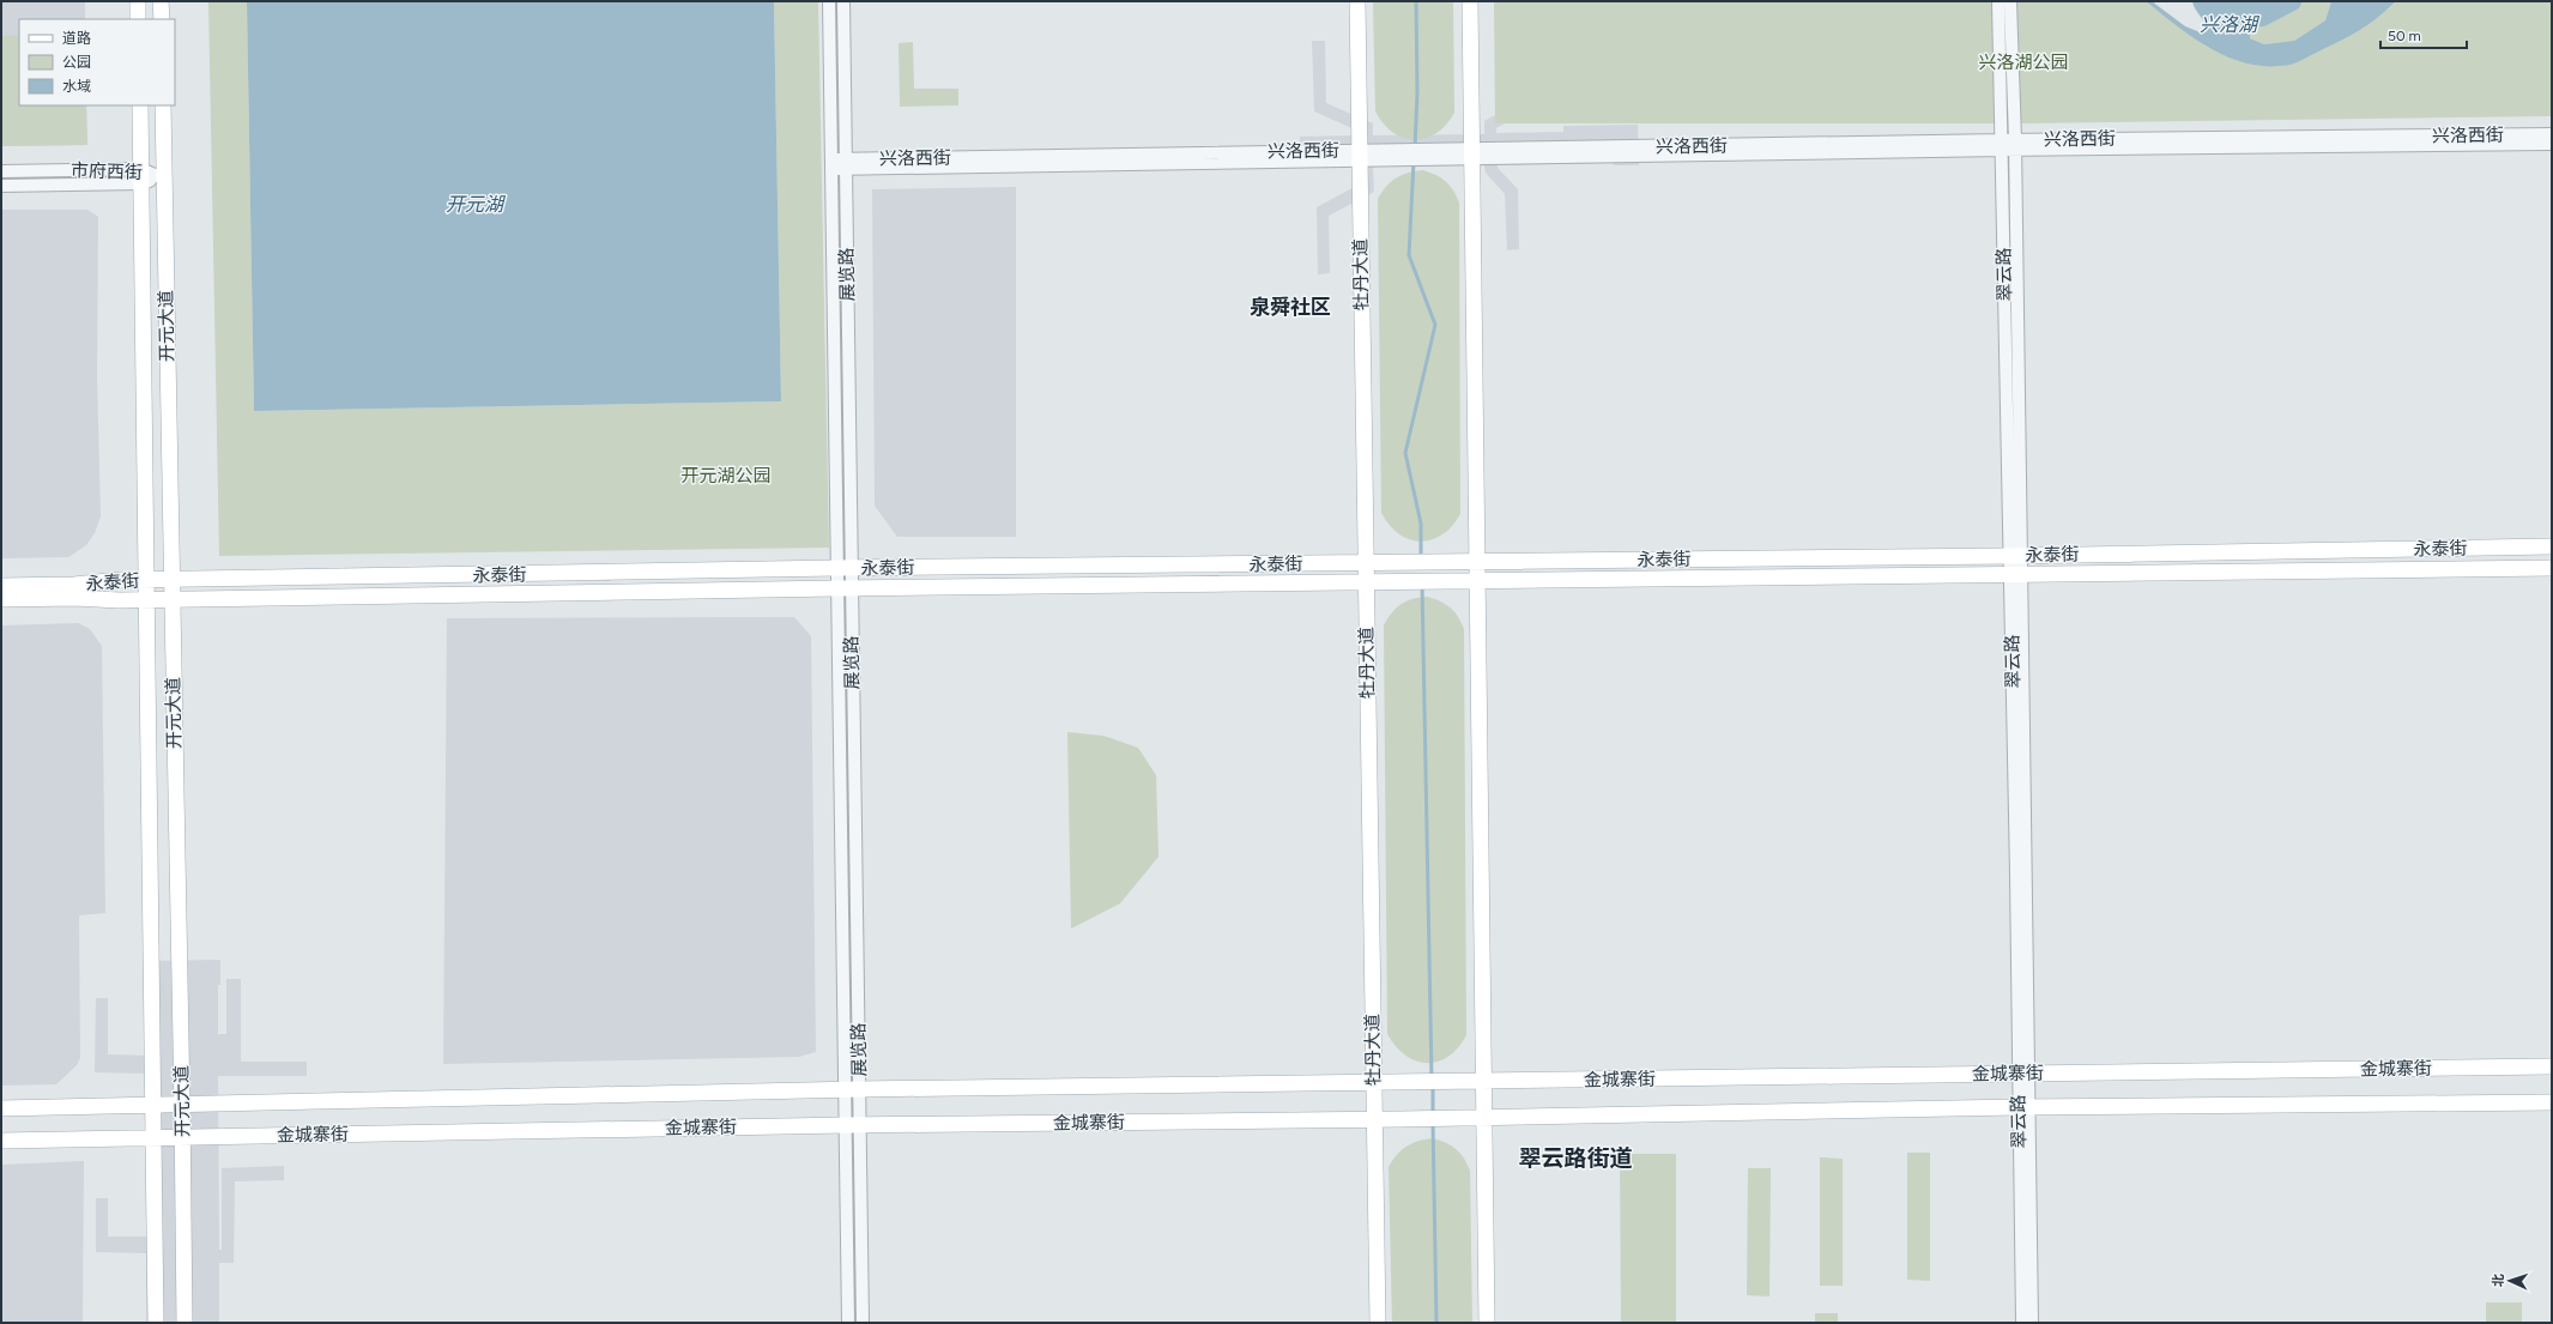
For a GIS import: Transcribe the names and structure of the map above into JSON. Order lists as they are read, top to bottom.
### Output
{
  "streets": {
    "main road": [
      "牡丹大道",
      "开元大道",
      "永泰街",
      "金城寨街"
    ],
    "street": [
      "兴洛西街",
      "市府西街",
      "展览路",
      "翠云路"
    ]
  },
  "crossings": [
    ["兴洛西街", "展览路"],
    ["兴洛西街", "牡丹大道"],
    ["兴洛西街", "翠云路"],
    ["市府西街", "开元大道"],
    ["展览路", "永泰街"],
    ["展览路", "金城寨街"],
    ["牡丹大道", "永泰街"],
    ["牡丹大道", "金城寨街"],
    ["翠云路", "永泰街"],
    ["翠云路", "金城寨街"],
    ["开元大道", "永泰街"],
    ["开元大道", "金城寨街"]
  ],
  "districts": ["泉舜社区", "翠云路街道"],
  "water": ["兴洛湖", "开元湖"],
  "parks": ["兴洛湖公园", "开元湖公园"],
  "legend": ["道路", "公园", "水域"],
  "scale_bar": "50 m",
  "north": "left"
}
